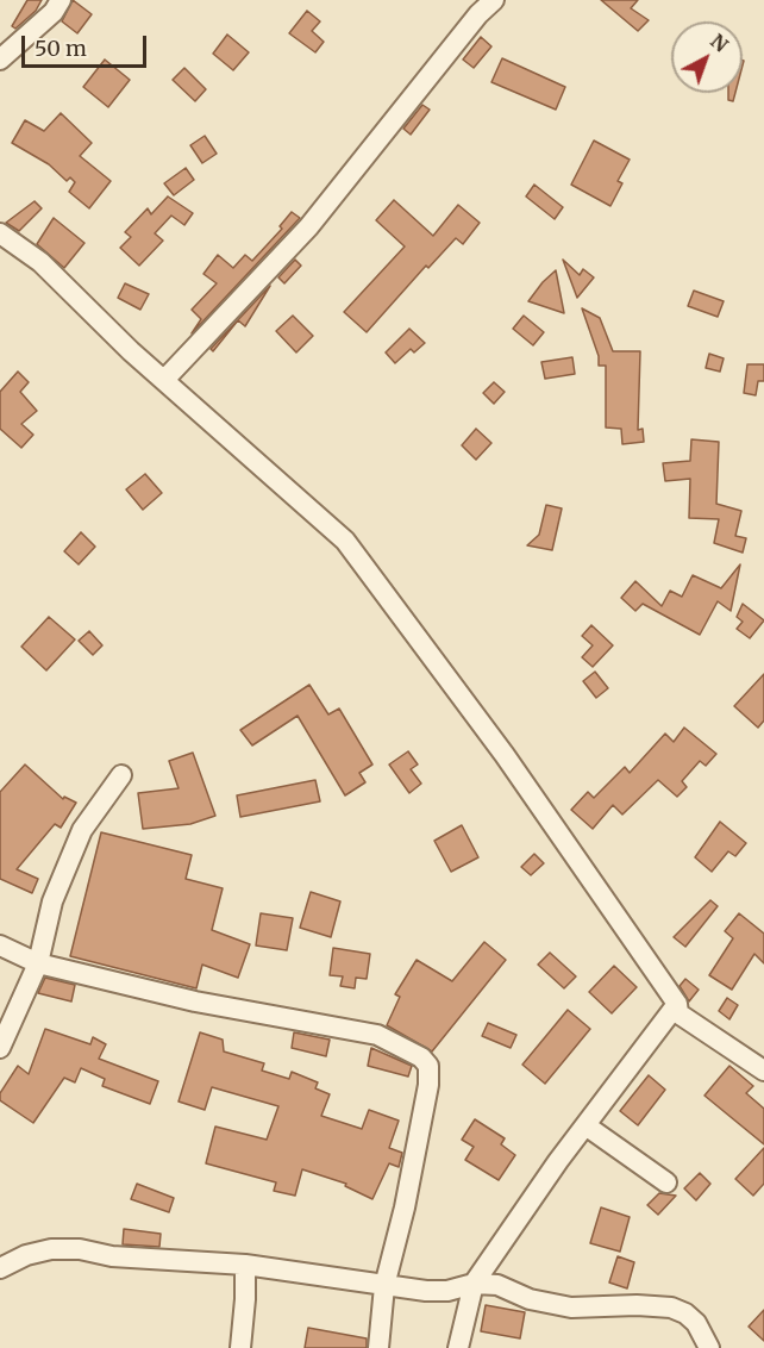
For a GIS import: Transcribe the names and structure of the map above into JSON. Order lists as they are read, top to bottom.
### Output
{
  "scale_bar": "50 m",
  "north": "top right"
}
